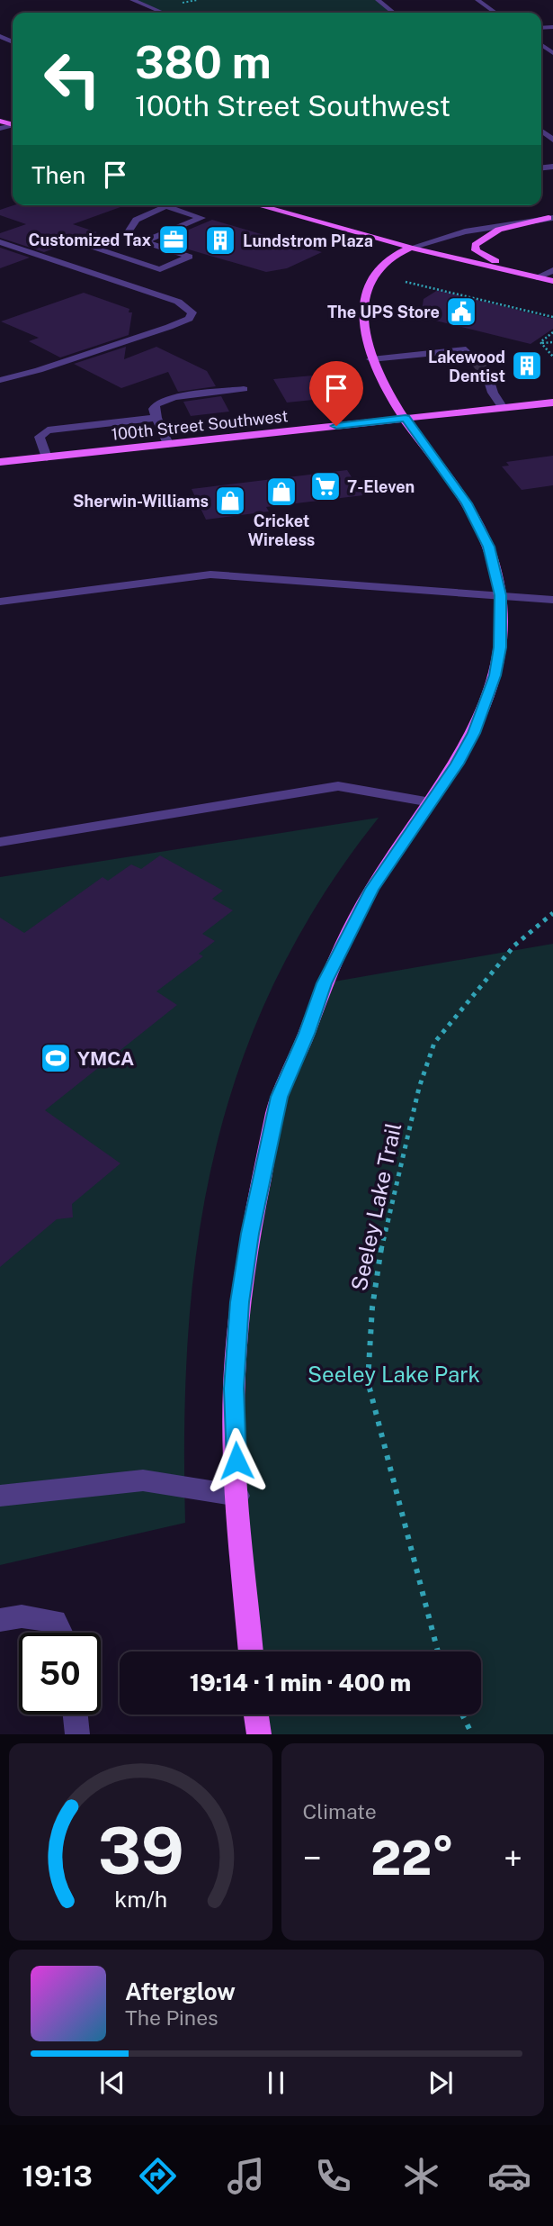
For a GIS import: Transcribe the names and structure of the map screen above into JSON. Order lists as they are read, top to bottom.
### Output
{
  "streets": {
    "main road": ["100th Street Southwest"],
    "path": ["Seeley Lake Trail"]
  },
  "parks": ["Seeley Lake Park"],
  "places": {
    "office": ["Customized Tax"],
    "building": ["Lundstrom Plaza", "Lakewood Dentist"],
    "public building": ["The UPS Store"],
    "supermarket": ["7-Eleven"],
    "shop": ["Cricket Wireless", "Sherwin-Williams"],
    "sports": ["YMCA"]
  },
  "page": {
    "turn": ["380 m", "100th Street Southwest"],
    "then": "Then",
    "limit": "50",
    "trip": "19:14 · 1 min · 400 m",
    "tile": "Climate",
    "heat": ["−", "22°", "+"],
    "song": ["Afterglow", "The Pines"],
    "tabs": "19:13",
    "gauge": ["39", "km/h"]
  }
}
